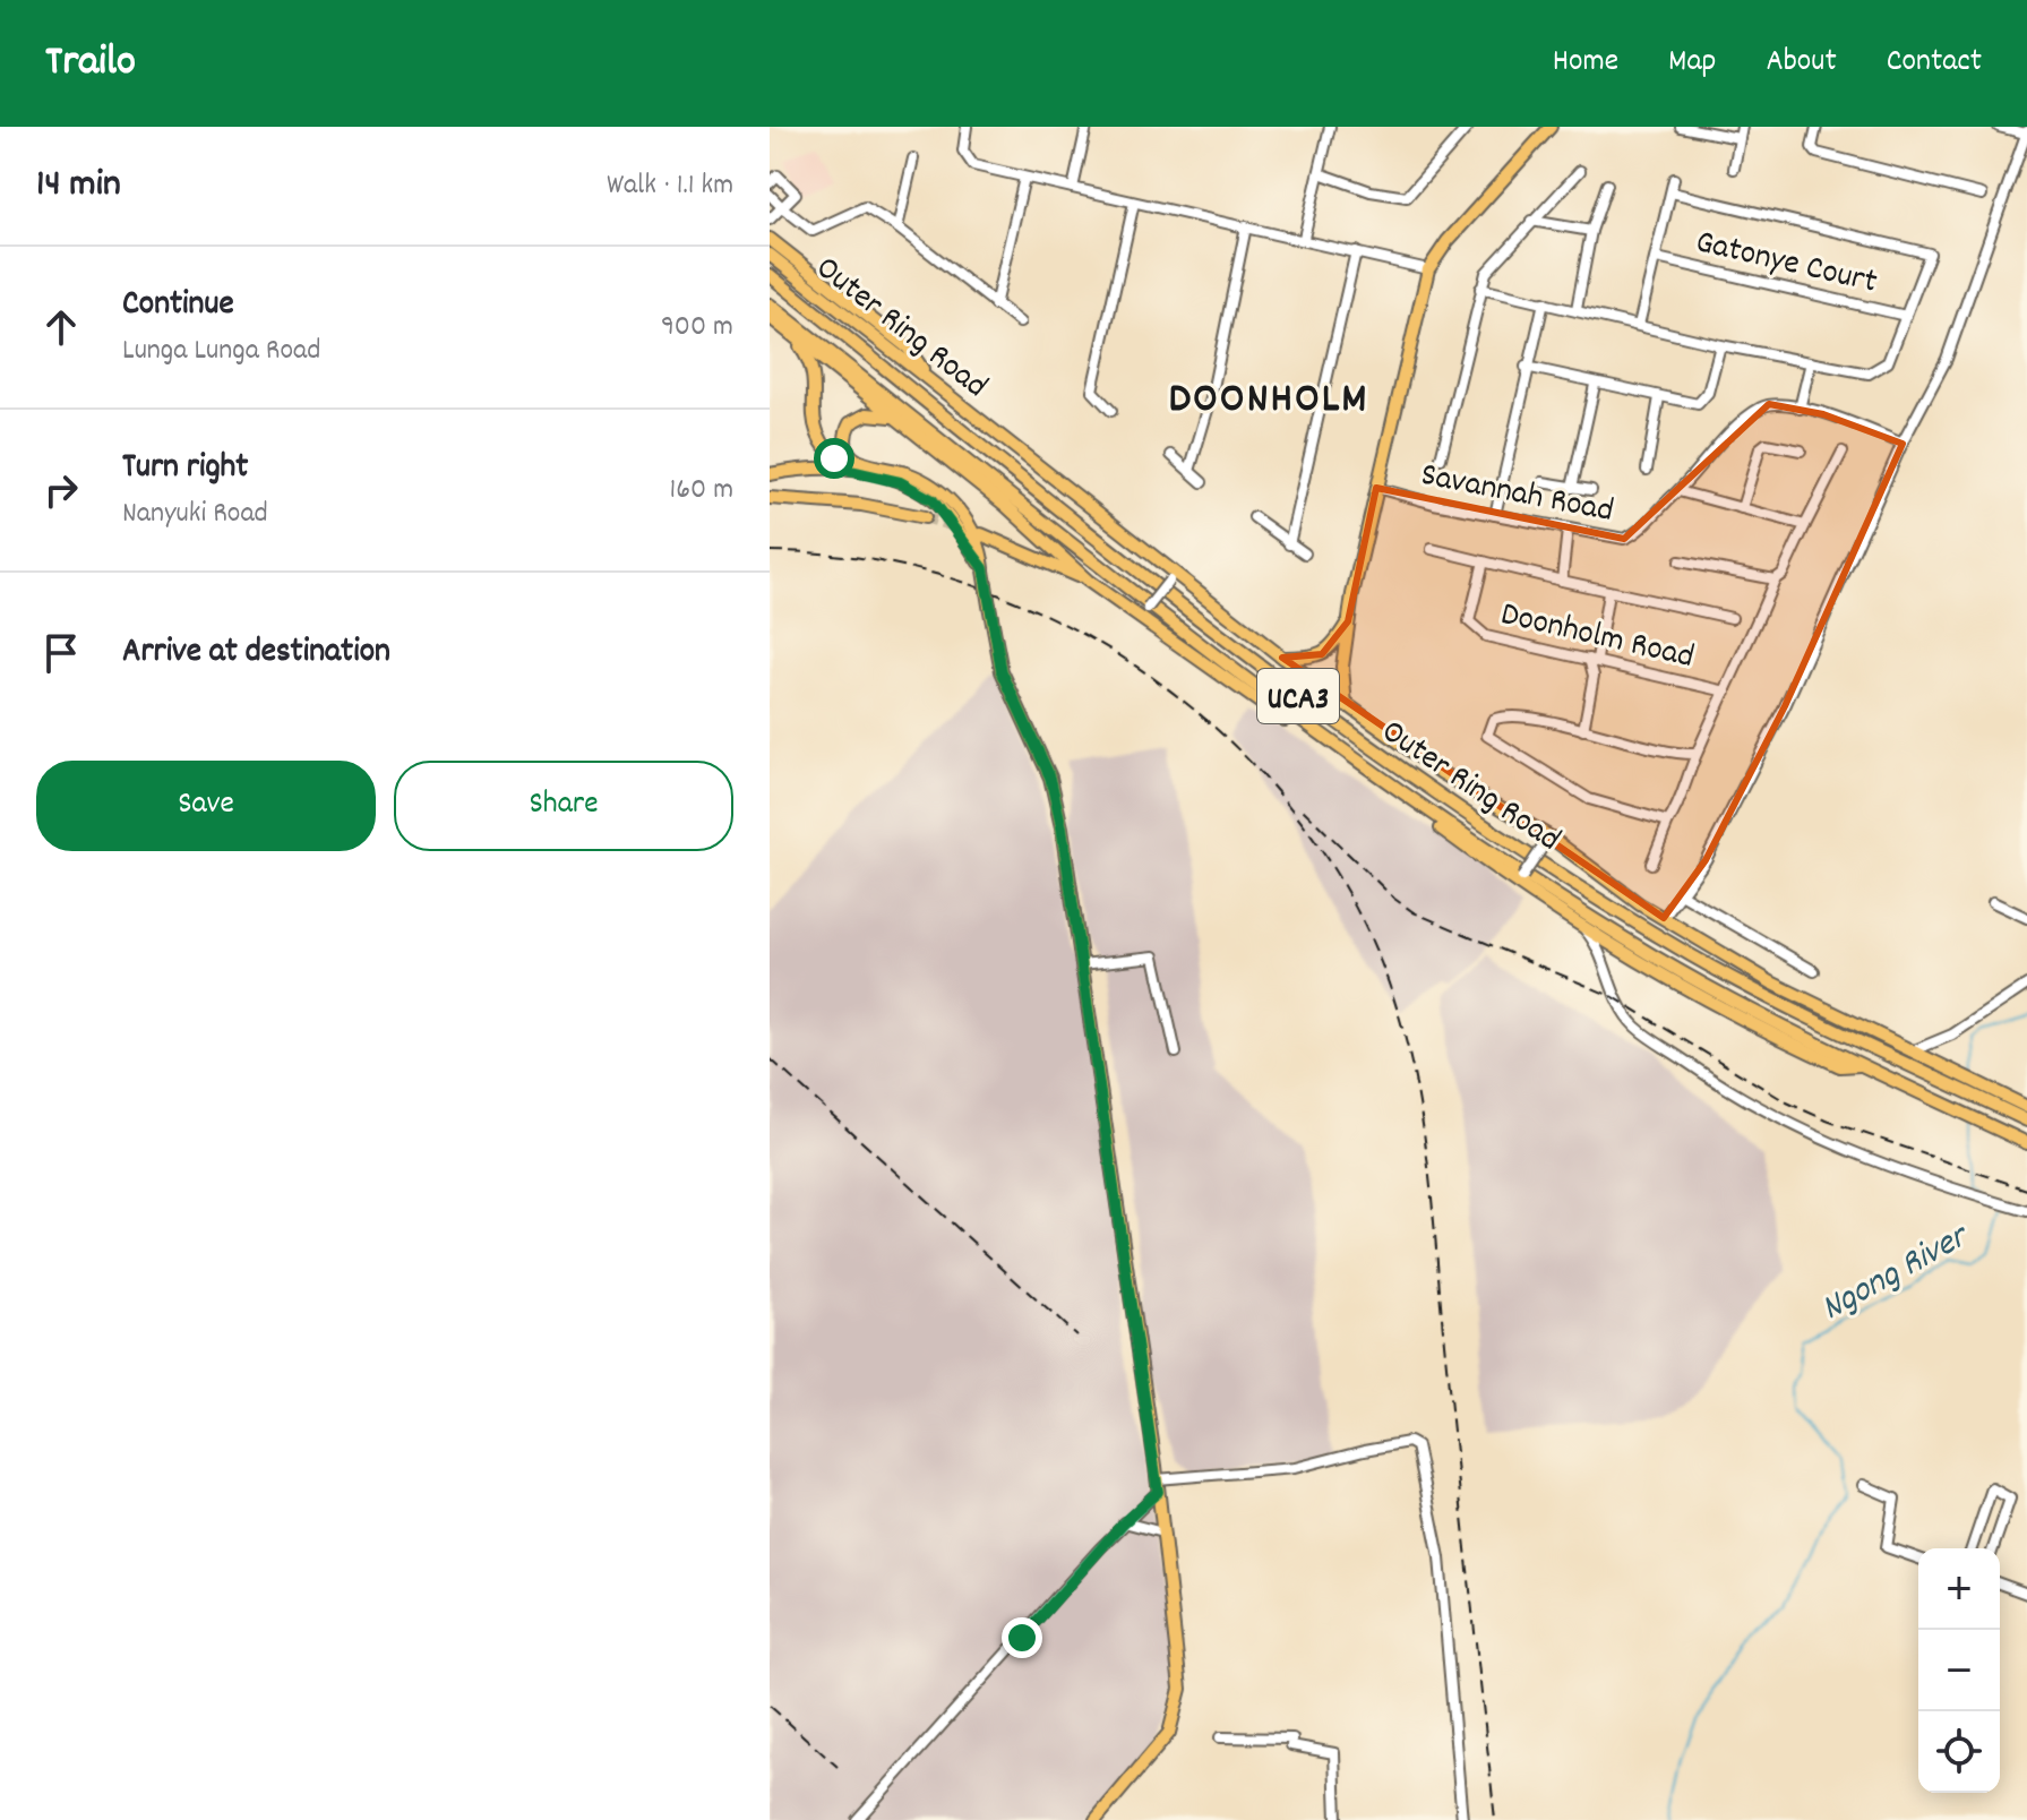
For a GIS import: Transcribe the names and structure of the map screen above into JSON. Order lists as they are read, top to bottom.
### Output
{
  "streets": {
    "main road": ["Outer Ring Road", "UCA3"],
    "street": ["Gatonye Court", "Savannah Road", "Doonholm Road"]
  },
  "crossings": [
    ["Outer Ring Road", "UCA3"]
  ],
  "districts": ["DOONHOLM"],
  "water": ["Ngong River"],
  "page": {
    "header": "Trailo",
    "nav": [
      "Home",
      "Map",
      "About",
      "Contact"
    ],
    "heading": ["14 min", "Walk · 1.1 km"],
    "list": [
      ["Continue", "Lunga Lunga Road", "900 m"],
      ["Turn right", "Nanyuki Road", "160 m"],
      "Arrive at destination"
    ],
    "buttons": ["Save", "Share"],
    "map_buttons": ["+", "−"]
  }
}
